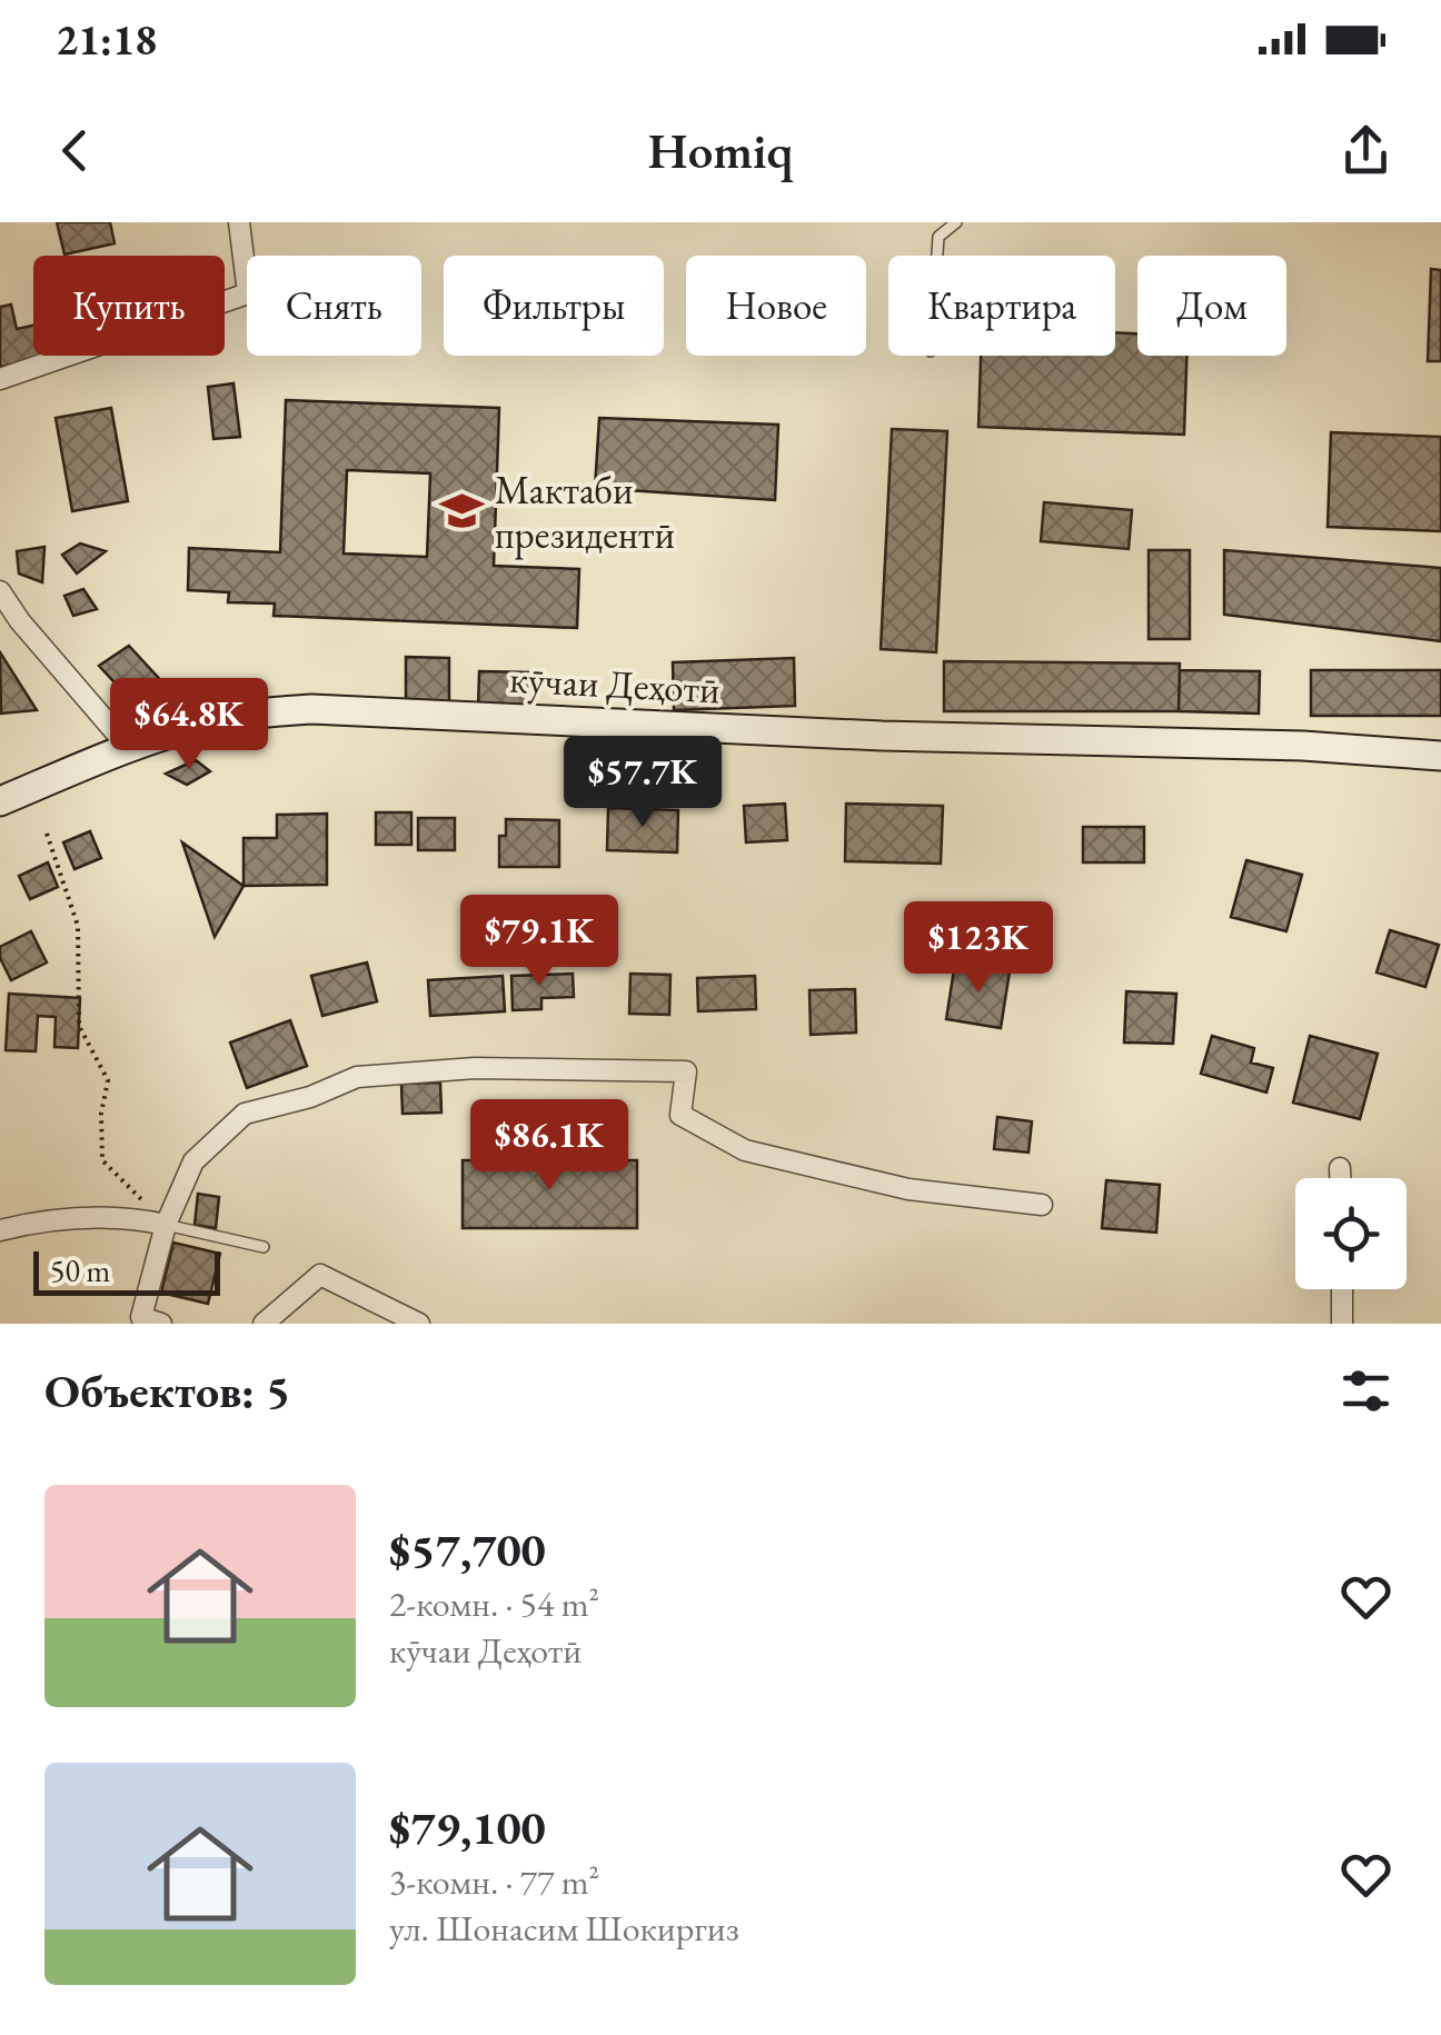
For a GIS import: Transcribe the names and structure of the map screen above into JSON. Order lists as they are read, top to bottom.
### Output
{
  "streets": {
    "main road": ["кӯчаи Деҳотӣ"]
  },
  "places": {
    "school or university": ["Мактаби президентӣ"]
  },
  "scale_bar": "50 m",
  "page": {
    "status": "21:18",
    "header": "Homiq",
    "chip": [
      "Купить",
      "Снять",
      "Фильтры",
      "Новое",
      "Квартира",
      "Дом"
    ],
    "price": [
      "$64.8K",
      "$57.7K",
      "$79.1K",
      "$123K",
      "$86.1K"
    ],
    "scale": "50 m",
    "heading": "Объектов: 5",
    "list": [
      {
        "name": "$57,700",
        "note": "2-комн. · 54 m² · кӯчаи Деҳотӣ"
      },
      {
        "name": "$79,100",
        "note": "3-комн. · 77 m² · ул. Шонасим Шокиргиз"
      }
    ]
  }
}
